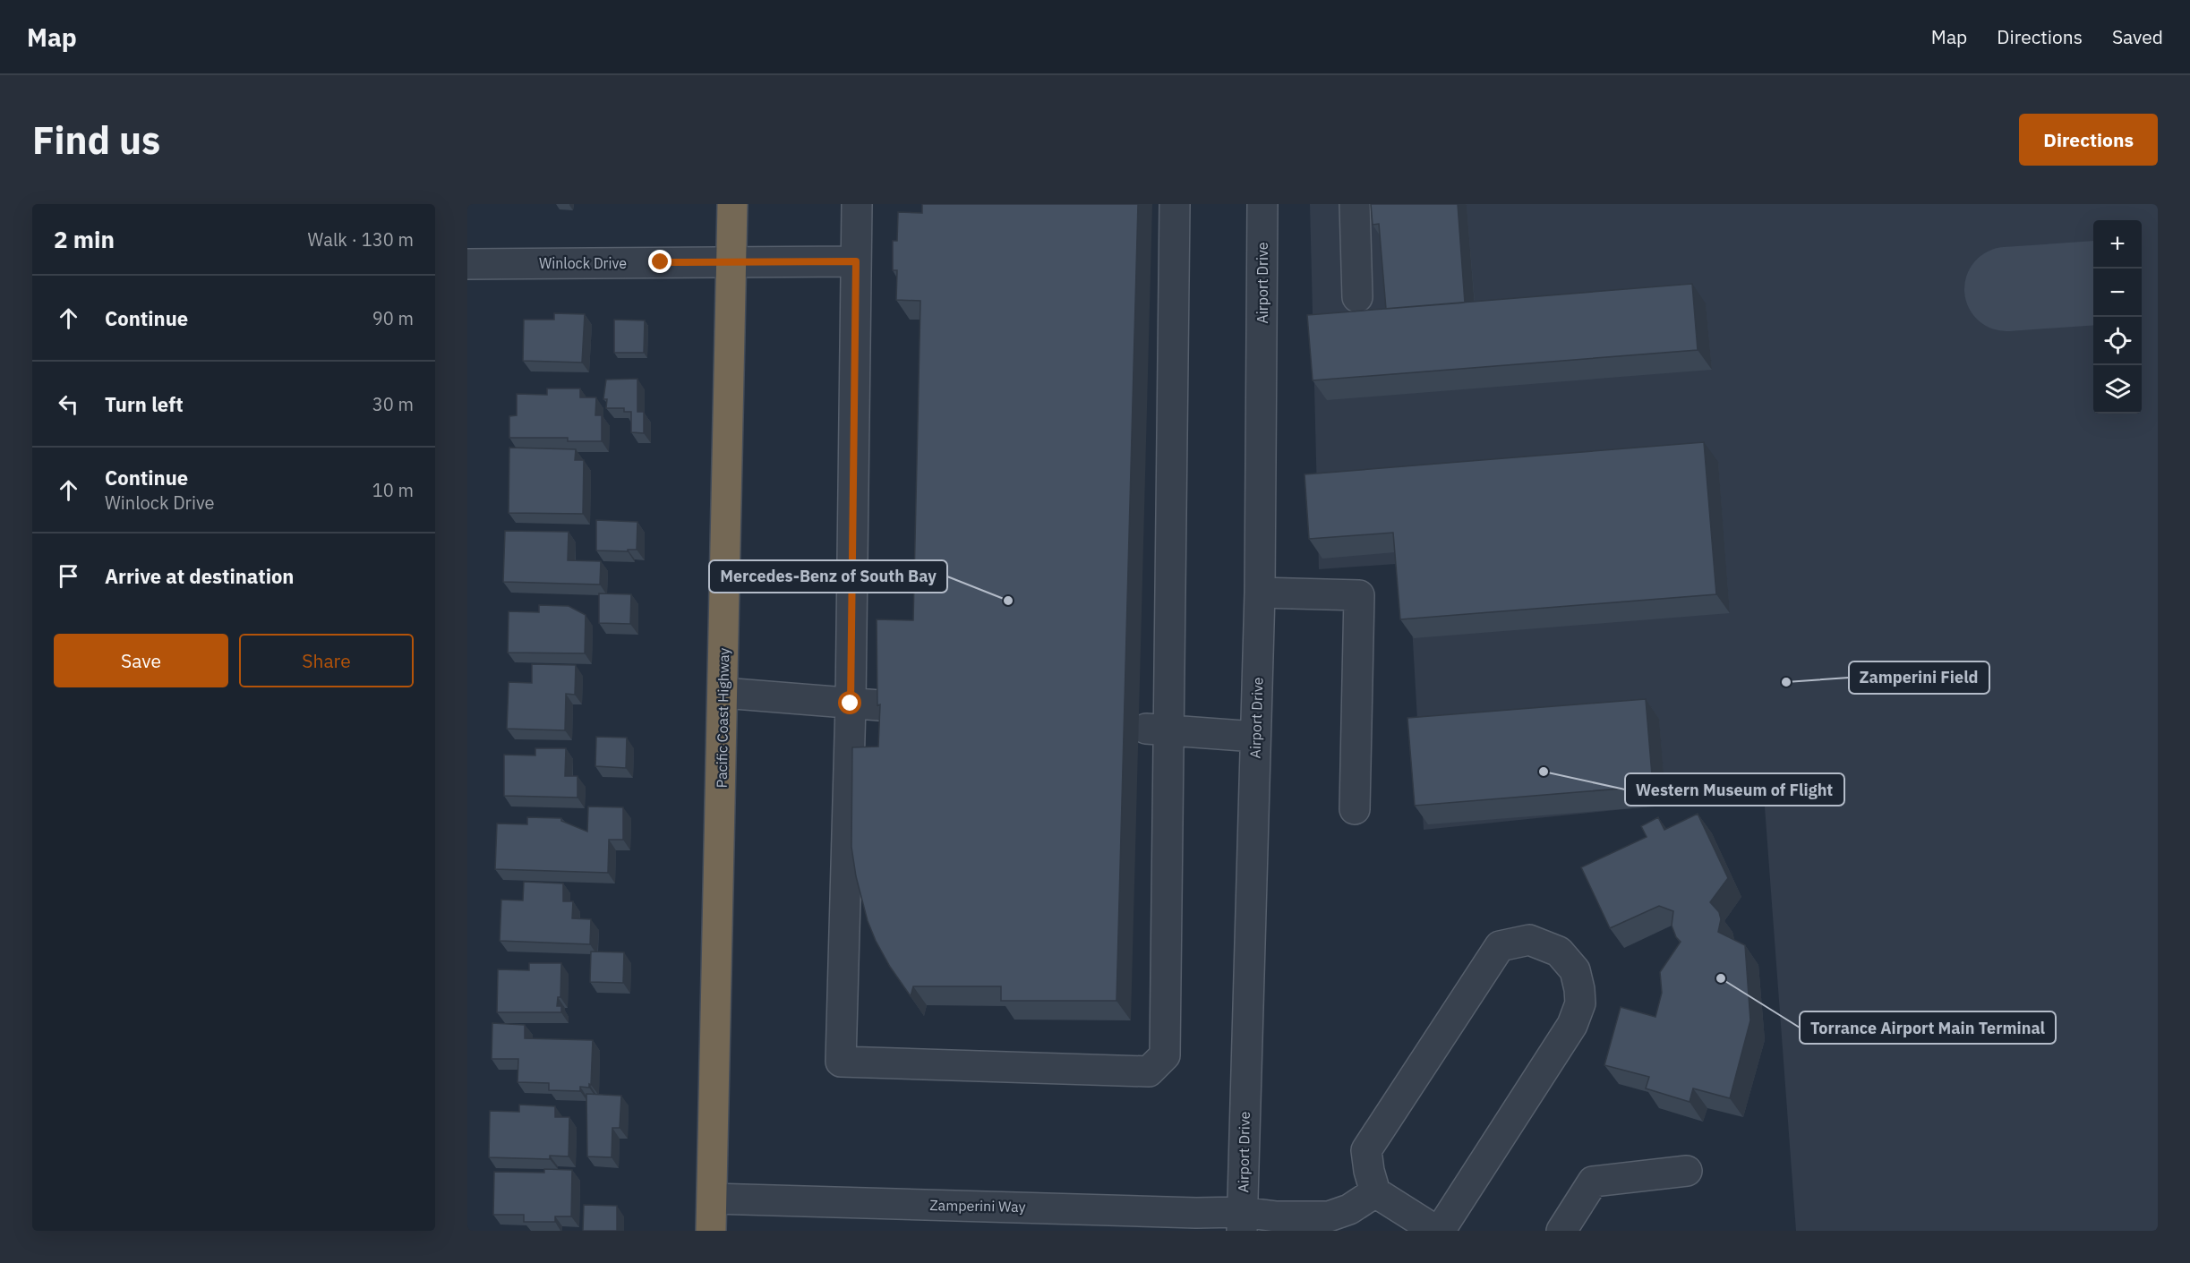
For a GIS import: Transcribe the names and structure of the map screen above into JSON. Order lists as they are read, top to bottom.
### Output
{
  "streets": {
    "highway": ["Pacific Coast Highway"],
    "street": ["Winlock Drive", "Airport Drive", "Zamperini Way"]
  },
  "crossings": [
    ["Winlock Drive", "Pacific Coast Highway"],
    ["Airport Drive", "Zamperini Way"],
    ["Pacific Coast Highway", "Zamperini Way"]
  ],
  "places": [
    "Mercedes-Benz of South Bay",
    "Zamperini Field",
    "Western Museum of Flight",
    "Torrance Airport Main Terminal"
  ],
  "page": {
    "header": "Map",
    "nav": ["Map", "Directions", "Saved"],
    "buttons": [
      "Directions",
      ["Save", "Share"]
    ],
    "title": "Find us",
    "heading": ["2 min", "Walk · 130 m"],
    "map_buttons": ["+", "−"],
    "list": [
      ["Continue", "90 m"],
      ["Turn left", "30 m"],
      ["Continue", "Winlock Drive", "10 m"],
      "Arrive at destination"
    ]
  }
}
